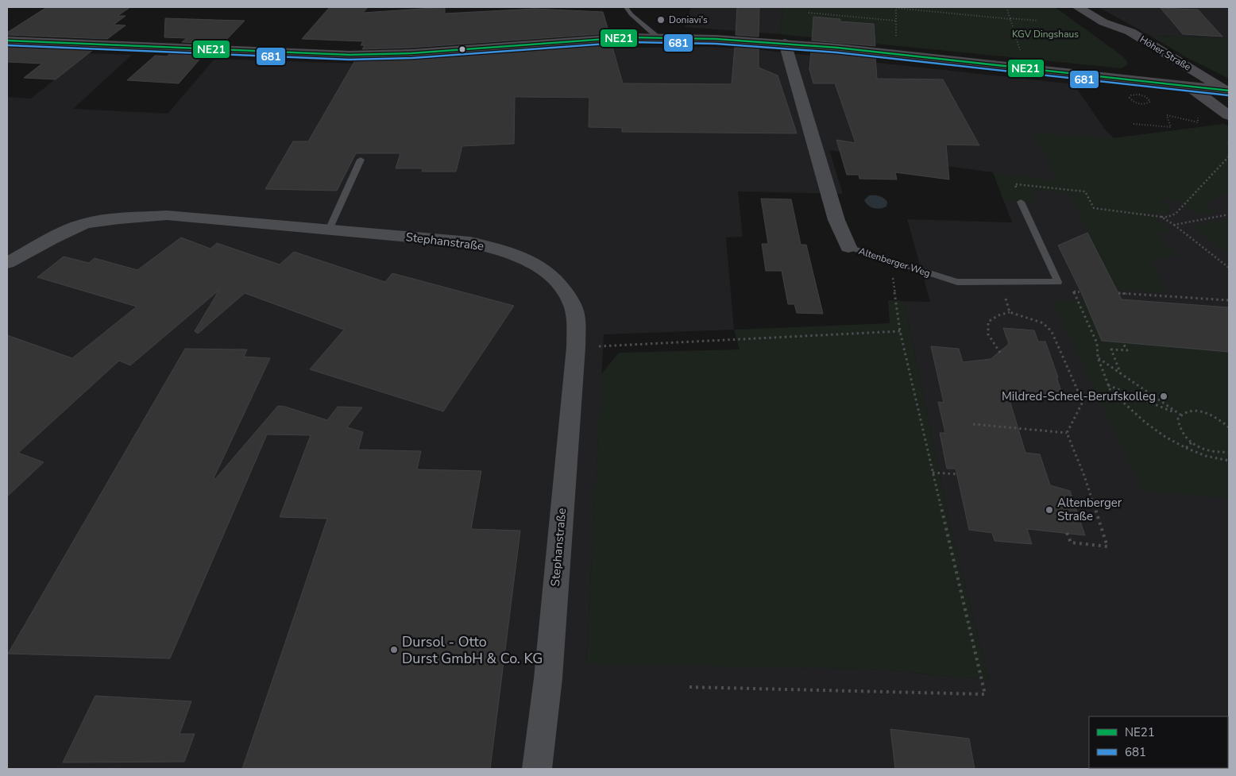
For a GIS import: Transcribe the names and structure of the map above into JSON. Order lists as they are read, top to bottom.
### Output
{
  "streets": {
    "main road": ["Höher Straße"],
    "street": ["Stephanstraße", "Altenberger Weg"]
  },
  "parks": ["KGV Dingshaus"],
  "places": [
    "Doniavi's",
    "Mildred-Scheel-Berufskolleg",
    "Altenberger Straße",
    "Dursol - Otto Durst GmbH & Co. KG"
  ],
  "lines": ["transit line NE21", "transit line 681"],
  "legend": ["NE21", "681"]
}
